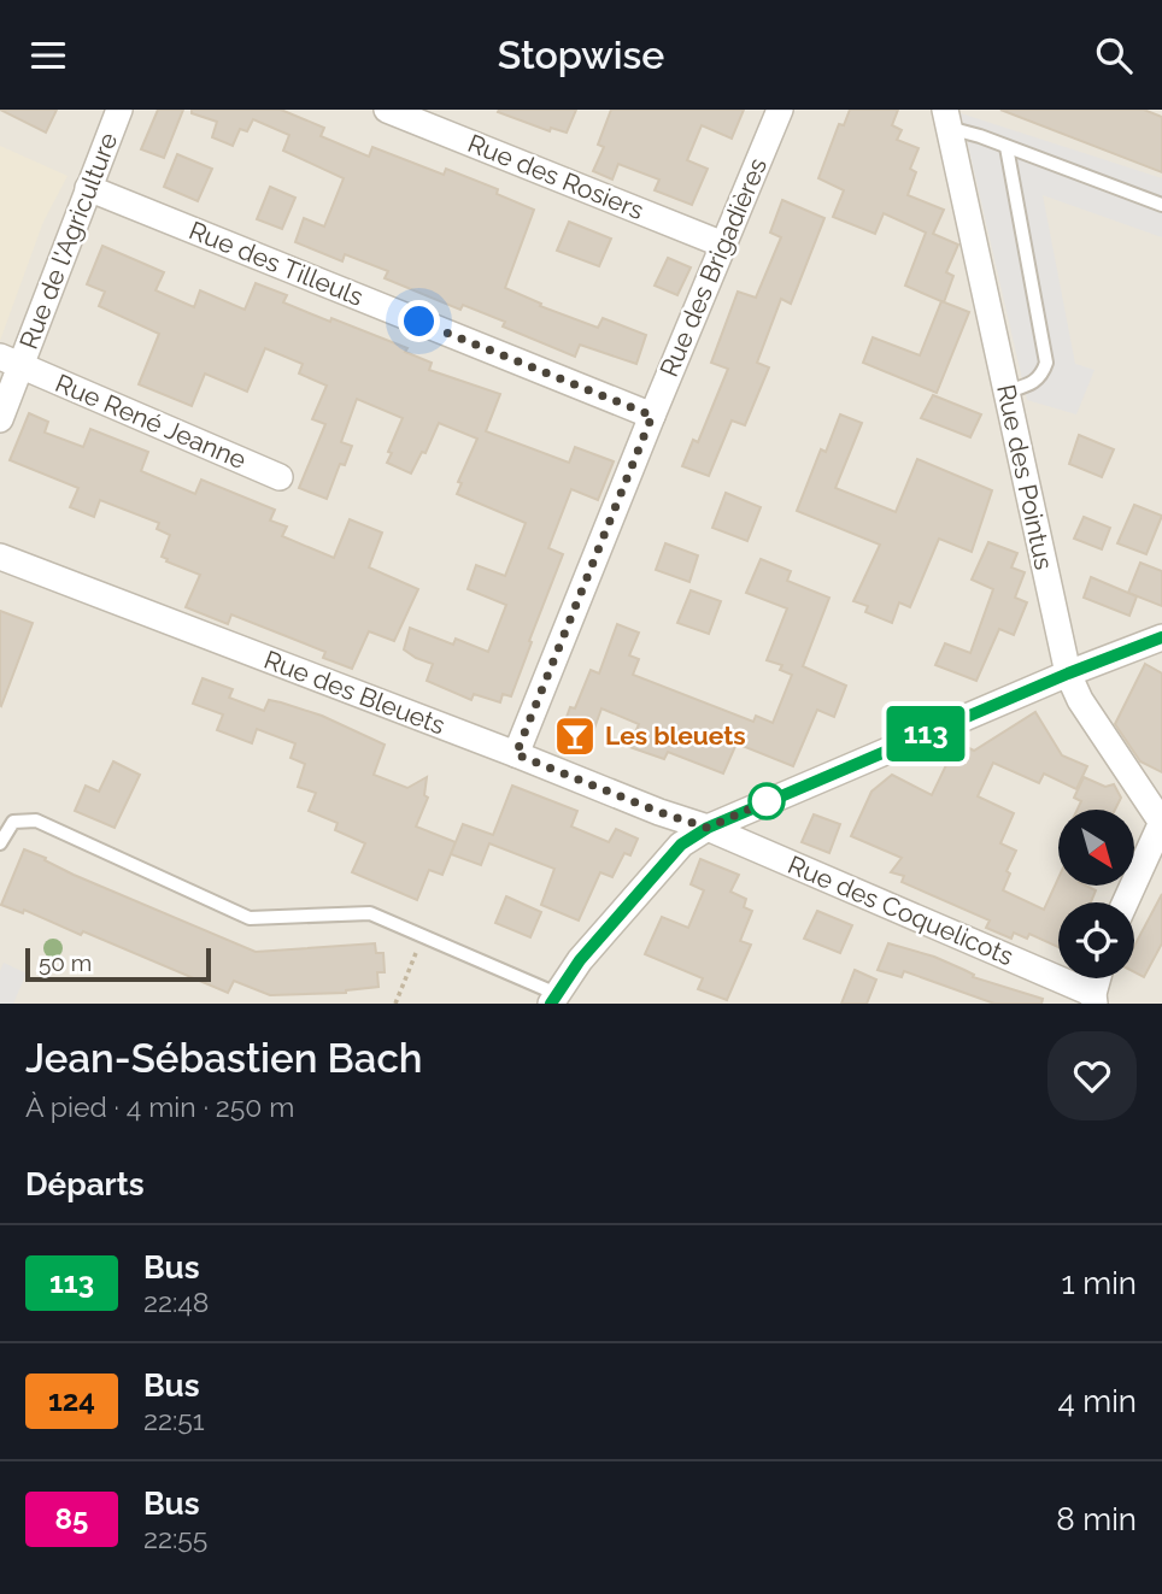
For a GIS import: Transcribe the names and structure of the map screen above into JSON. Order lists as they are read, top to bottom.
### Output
{
  "streets": {
    "street": [
      "Rue des Rosiers",
      "Rue de l'Agriculture",
      "Rue des Tilleuls",
      "Rue des Brigadières",
      "Rue René Jeanne",
      "Rue des Pointus",
      "Rue des Bleuets",
      "Rue des Coquelicots"
    ]
  },
  "crossings": [
    ["Rue des Rosiers", "Rue des Brigadières"],
    ["Rue de l'Agriculture", "Rue des Tilleuls"],
    ["Rue de l'Agriculture", "Rue René Jeanne"],
    ["Rue des Tilleuls", "Rue des Brigadières"],
    ["Rue des Brigadières", "Rue des Bleuets"],
    ["Rue des Bleuets", "Rue des Coquelicots"]
  ],
  "places": {
    "bar": ["Les bleuets"]
  },
  "lines": ["bus line 113"],
  "scale_bar": "50 m",
  "north": "bottom right",
  "page": {
    "header": "Stopwise",
    "on_map": "113",
    "scale": "50 m",
    "heading": [
      ["Jean-Sébastien Bach", "À pied · 4 min · 250 m"],
      "Départs"
    ],
    "list": [
      {
        "mark": "113",
        "name": "Bus",
        "note": "22:48",
        "value": "1 min"
      },
      {
        "mark": "124",
        "name": "Bus",
        "note": "22:51",
        "value": "4 min"
      },
      {
        "mark": "85",
        "name": "Bus",
        "note": "22:55",
        "value": "8 min"
      }
    ]
  }
}
